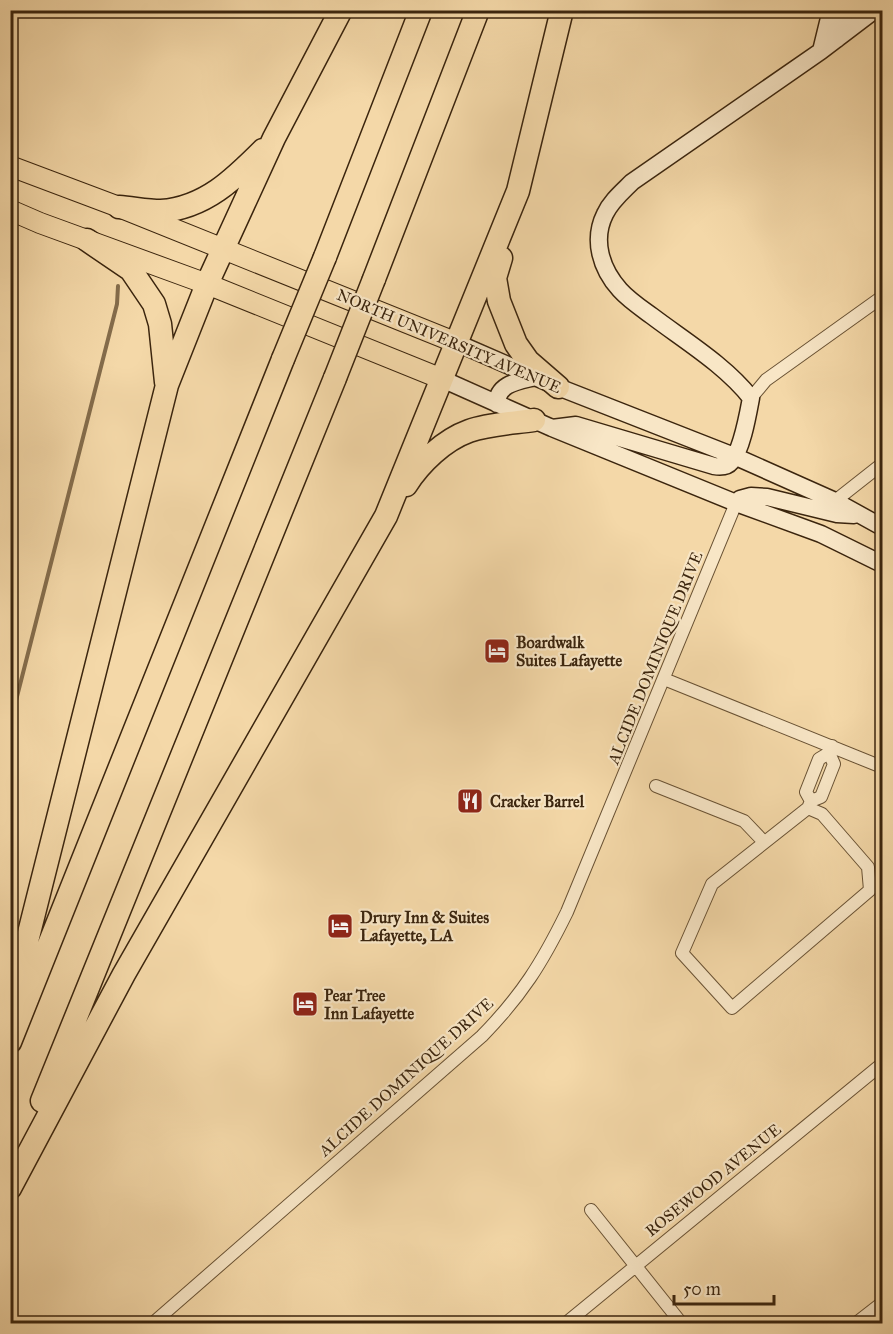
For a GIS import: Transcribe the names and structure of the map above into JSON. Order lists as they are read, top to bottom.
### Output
{
  "streets": {
    "main road": ["NORTH UNIVERSITY AVENUE"],
    "street": ["ALCIDE DOMINIQUE DRIVE", "ROSEWOOD AVENUE"]
  },
  "places": {
    "hotel": ["Boardwalk Suites Lafayette", "Drury Inn & Suites Lafayette, LA", "Pear Tree Inn Lafayette"],
    "restaurant": ["Cracker Barrel"]
  },
  "scale_bar": "50 m"
}
